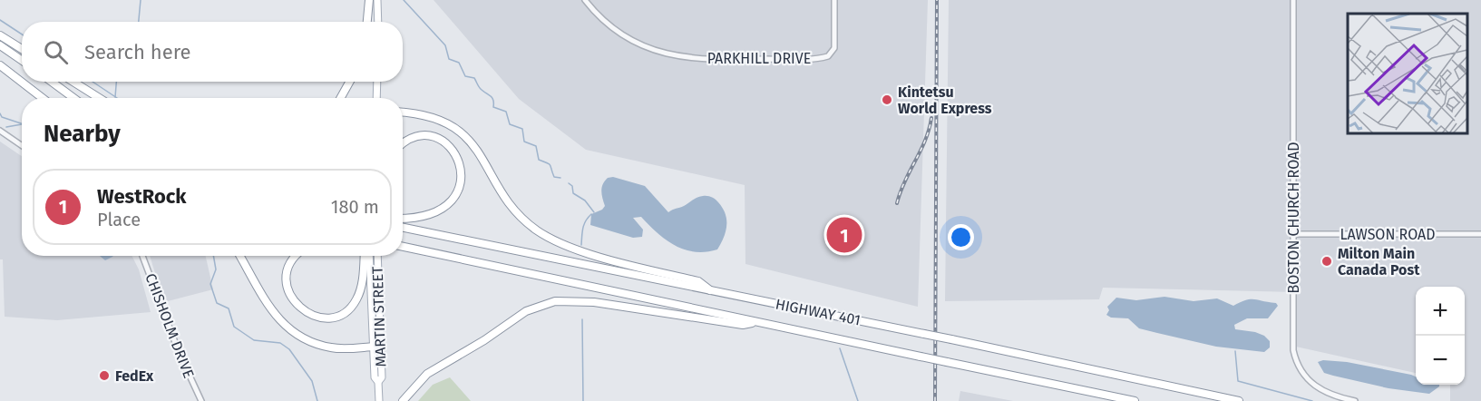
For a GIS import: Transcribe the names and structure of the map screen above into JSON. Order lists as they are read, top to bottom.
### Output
{
  "streets": {
    "highway": ["HIGHWAY 401"],
    "main road": ["MARTIN STREET"],
    "street": [
      "PARKHILL DRIVE",
      "BOSTON CHURCH ROAD",
      "LAWSON ROAD",
      "CHISHOLM DRIVE"
    ]
  },
  "crossings": [
    ["BOSTON CHURCH ROAD", "LAWSON ROAD"]
  ],
  "places": ["Kintetsu World Express", "Milton Main Canada Post", "FedEx"],
  "page": {
    "search": "Search here",
    "heading": "Nearby",
    "list": [
      {
        "mark": "1",
        "name": "WestRock",
        "note": "Place",
        "value": "180 m"
      }
    ],
    "pins": "1",
    "map_buttons": ["+", "−"]
  }
}
